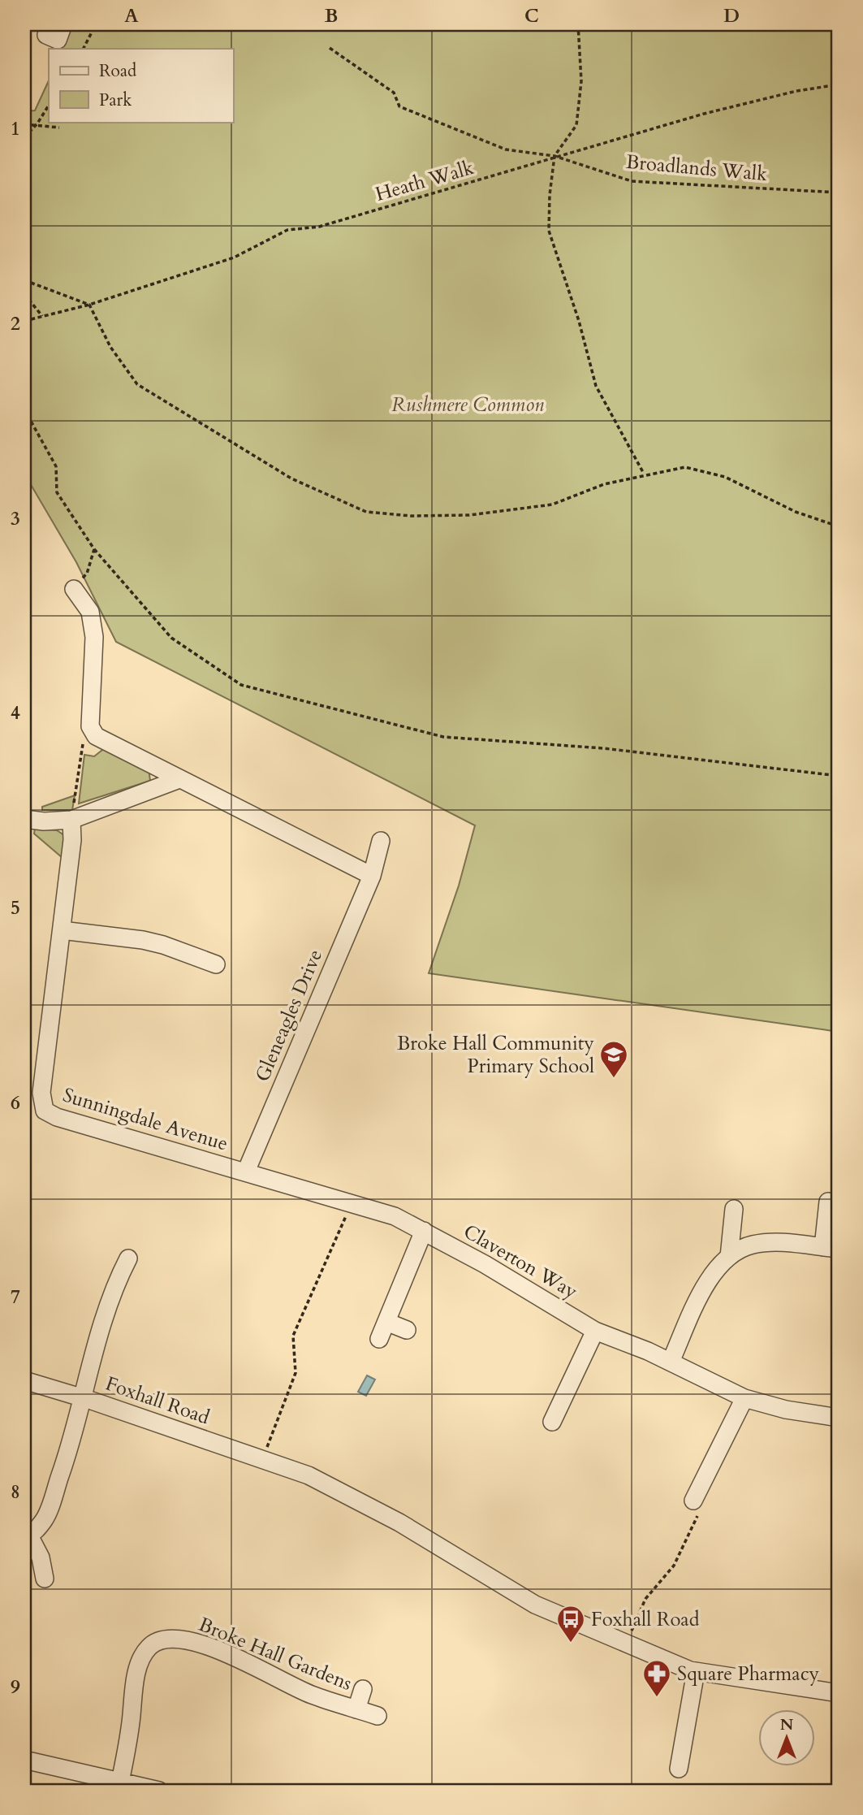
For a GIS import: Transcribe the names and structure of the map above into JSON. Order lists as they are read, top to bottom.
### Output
{
  "streets": {
    "street": [
      "Gleneagles Drive",
      "Sunningdale Avenue",
      "Claverton Way",
      "Foxhall Road",
      "Broke Hall Gardens"
    ],
    "path": ["Broadlands Walk", "Heath Walk"]
  },
  "crossings": [
    ["Broadlands Walk", "Heath Walk"],
    ["Gleneagles Drive", "Sunningdale Avenue"],
    ["Sunningdale Avenue", "Claverton Way"]
  ],
  "parks": ["Rushmere Common"],
  "places": {
    "school or university": ["Broke Hall Community Primary School"],
    "bus stop": ["Foxhall Road"],
    "pharmacy": ["Square Pharmacy"]
  },
  "legend": ["Road", "Park"],
  "north": "top",
  "grid": {
    "columns": [
      "A",
      "B",
      "C",
      "D"
    ],
    "rows": [
      "1",
      "2",
      "3",
      "4",
      "5",
      "6",
      "7",
      "8",
      "9"
    ]
  }
}
